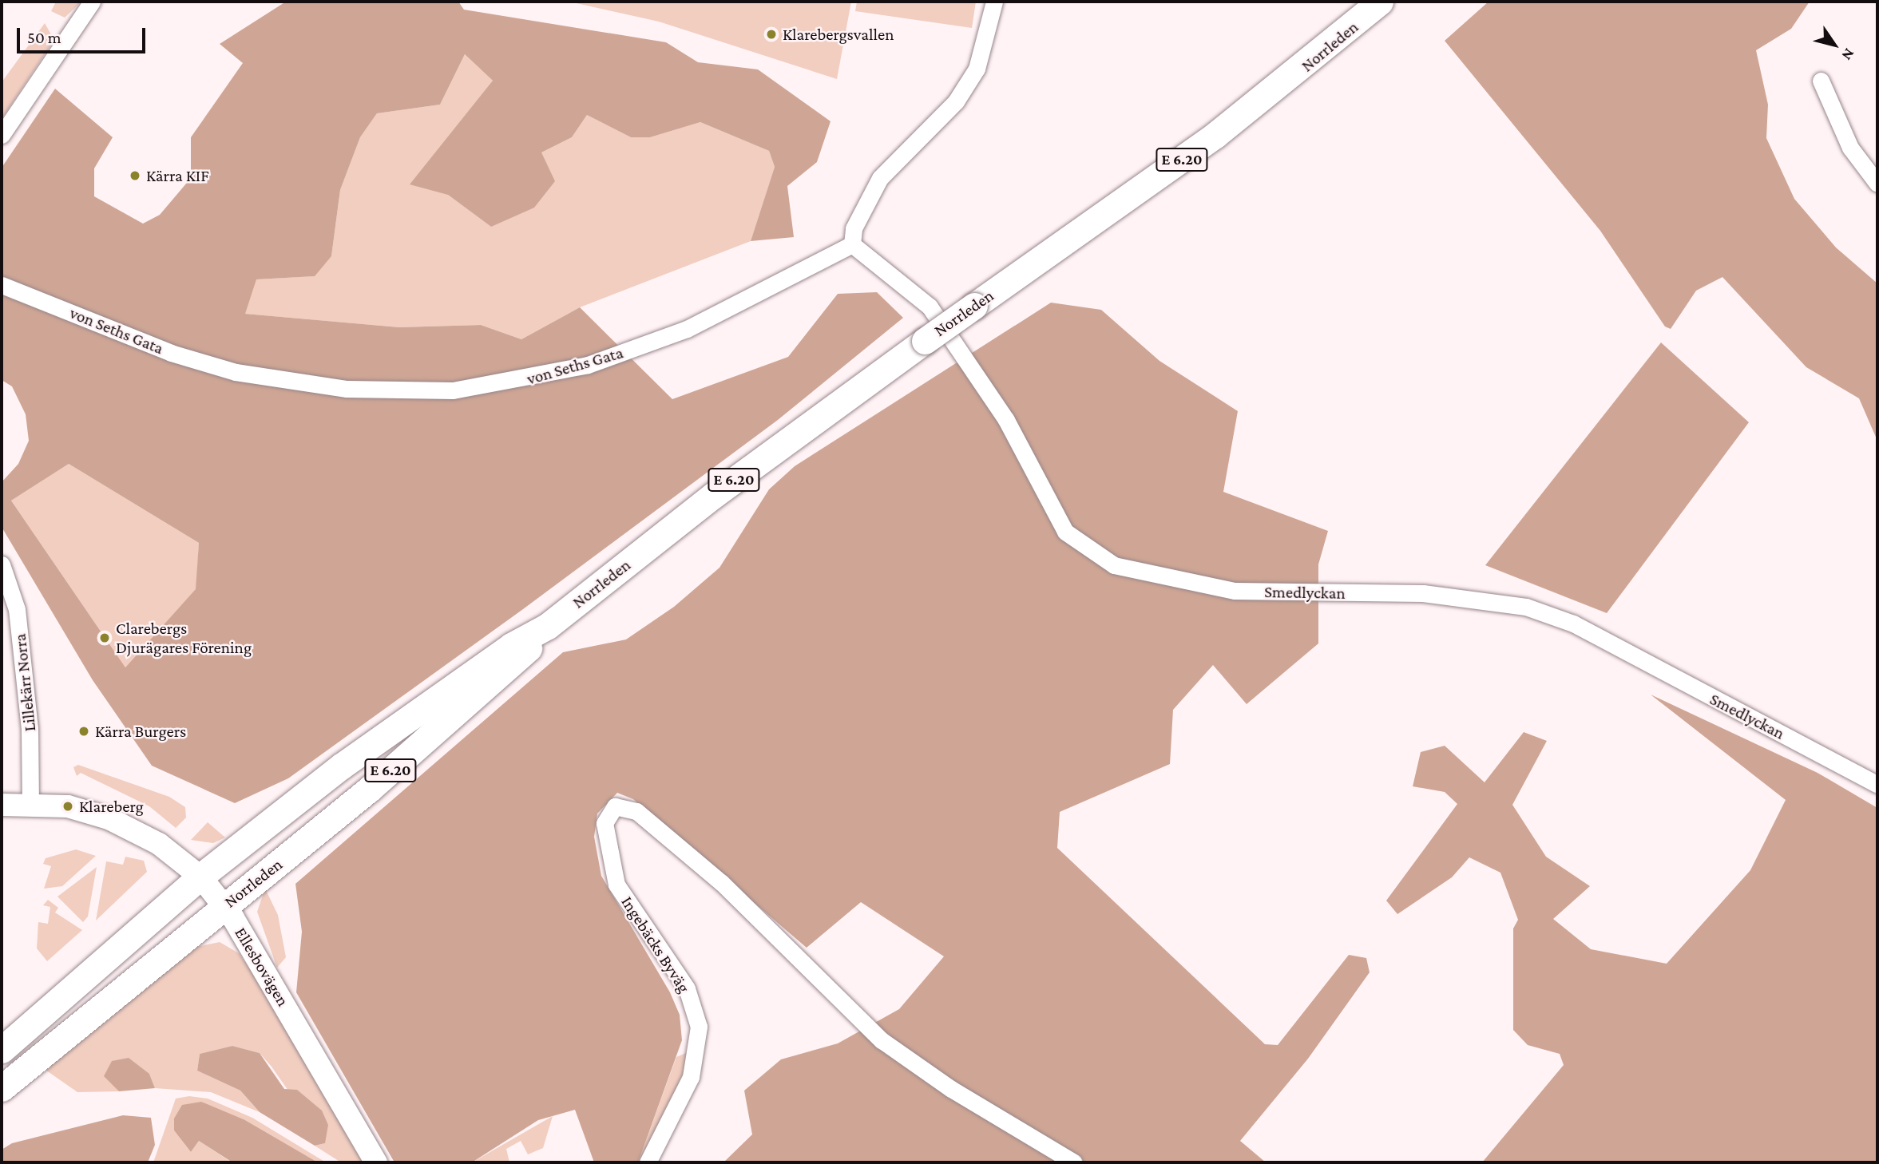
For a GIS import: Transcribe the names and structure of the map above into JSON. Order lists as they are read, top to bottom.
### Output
{
  "streets": {
    "highway": ["Norrleden", "E 6.20"],
    "main road": ["Ellesbovägen"],
    "street": [
      "von Seths Gata",
      "Smedlyckan",
      "Lillekärr Norra",
      "Ingebäcks Byväg"
    ]
  },
  "crossings": [
    ["Norrleden", "Ellesbovägen"],
    ["von Seths Gata", "Smedlyckan"],
    ["Lillekärr Norra", "Ellesbovägen"]
  ],
  "places": [
    "Klarebergsvallen",
    "Kärra KIF",
    "Clarebergs Djurägares Förening",
    "Kärra Burgers",
    "Klareberg"
  ],
  "scale_bar": "50 m",
  "north": "bottom right"
}
